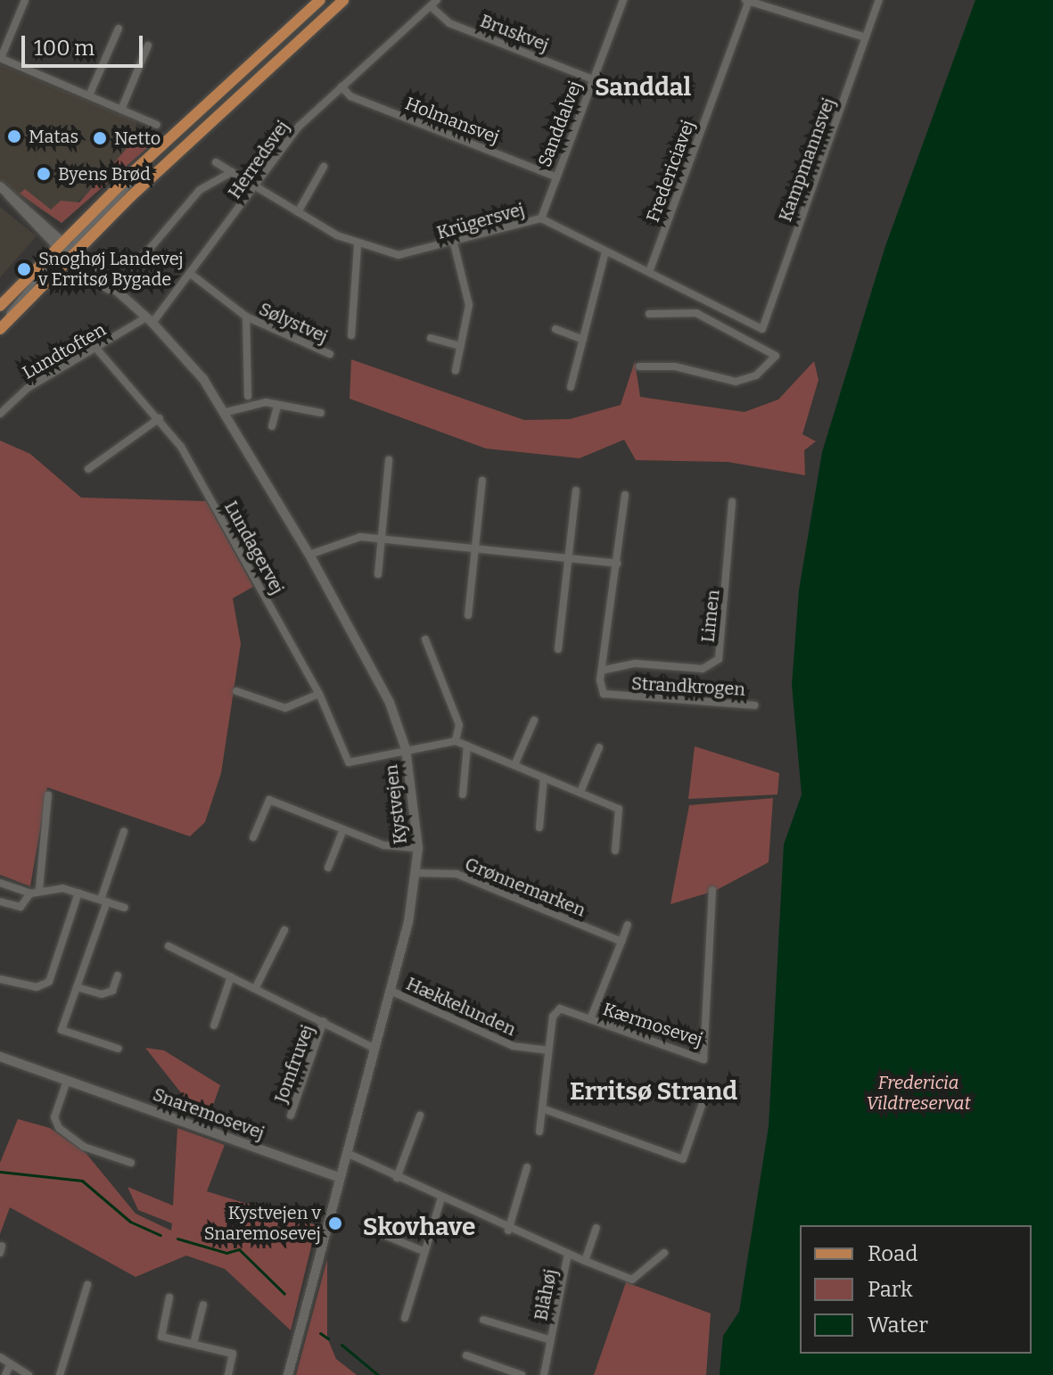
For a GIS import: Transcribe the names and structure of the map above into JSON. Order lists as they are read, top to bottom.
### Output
{
  "streets": {
    "street": [
      "Bruskvej",
      "Holmansvej",
      "Sanddalvej",
      "Herredsvej",
      "Kampmannsvej",
      "Fredericiavej",
      "Krügersvej",
      "Sølystvej",
      "Lundtoften",
      "Lundagervej",
      "Limen",
      "Strandkrogen",
      "Kystvejen",
      "Grønnemarken",
      "Hækkelunden",
      "Kærmosevej",
      "Jomfruvej",
      "Snaremosevej",
      "Blåhøj"
    ]
  },
  "crossings": [
    ["Bruskvej", "Sanddalvej"],
    ["Bruskvej", "Herredsvej"],
    ["Holmansvej", "Sanddalvej"],
    ["Holmansvej", "Herredsvej"],
    ["Sanddalvej", "Krügersvej"],
    ["Herredsvej", "Krügersvej"],
    ["Herredsvej", "Sølystvej"],
    ["Herredsvej", "Lundtoften"],
    ["Herredsvej", "Kystvejen"],
    ["Kampmannsvej", "Krügersvej"],
    ["Fredericiavej", "Krügersvej"],
    ["Lundtoften", "Lundagervej"],
    ["Lundtoften", "Kystvejen"],
    ["Lundagervej", "Kystvejen"],
    ["Limen", "Strandkrogen"],
    ["Kystvejen", "Grønnemarken"],
    ["Kystvejen", "Hækkelunden"],
    ["Kystvejen", "Jomfruvej"],
    ["Kystvejen", "Snaremosevej"],
    ["Kystvejen", "Blåhøj"],
    ["Hækkelunden", "Kærmosevej"]
  ],
  "districts": ["Sanddal", "Erritsø Strand", "Skovhave"],
  "parks": ["Fredericia Vildtreservat"],
  "places": [
    "Matas",
    "Netto",
    "Byens Brød",
    "Snoghøj Landevej v Erritsø Bygade",
    "Kystvejen v Snaremosevej"
  ],
  "legend": ["Road", "Park", "Water"],
  "scale_bar": "100 m"
}
